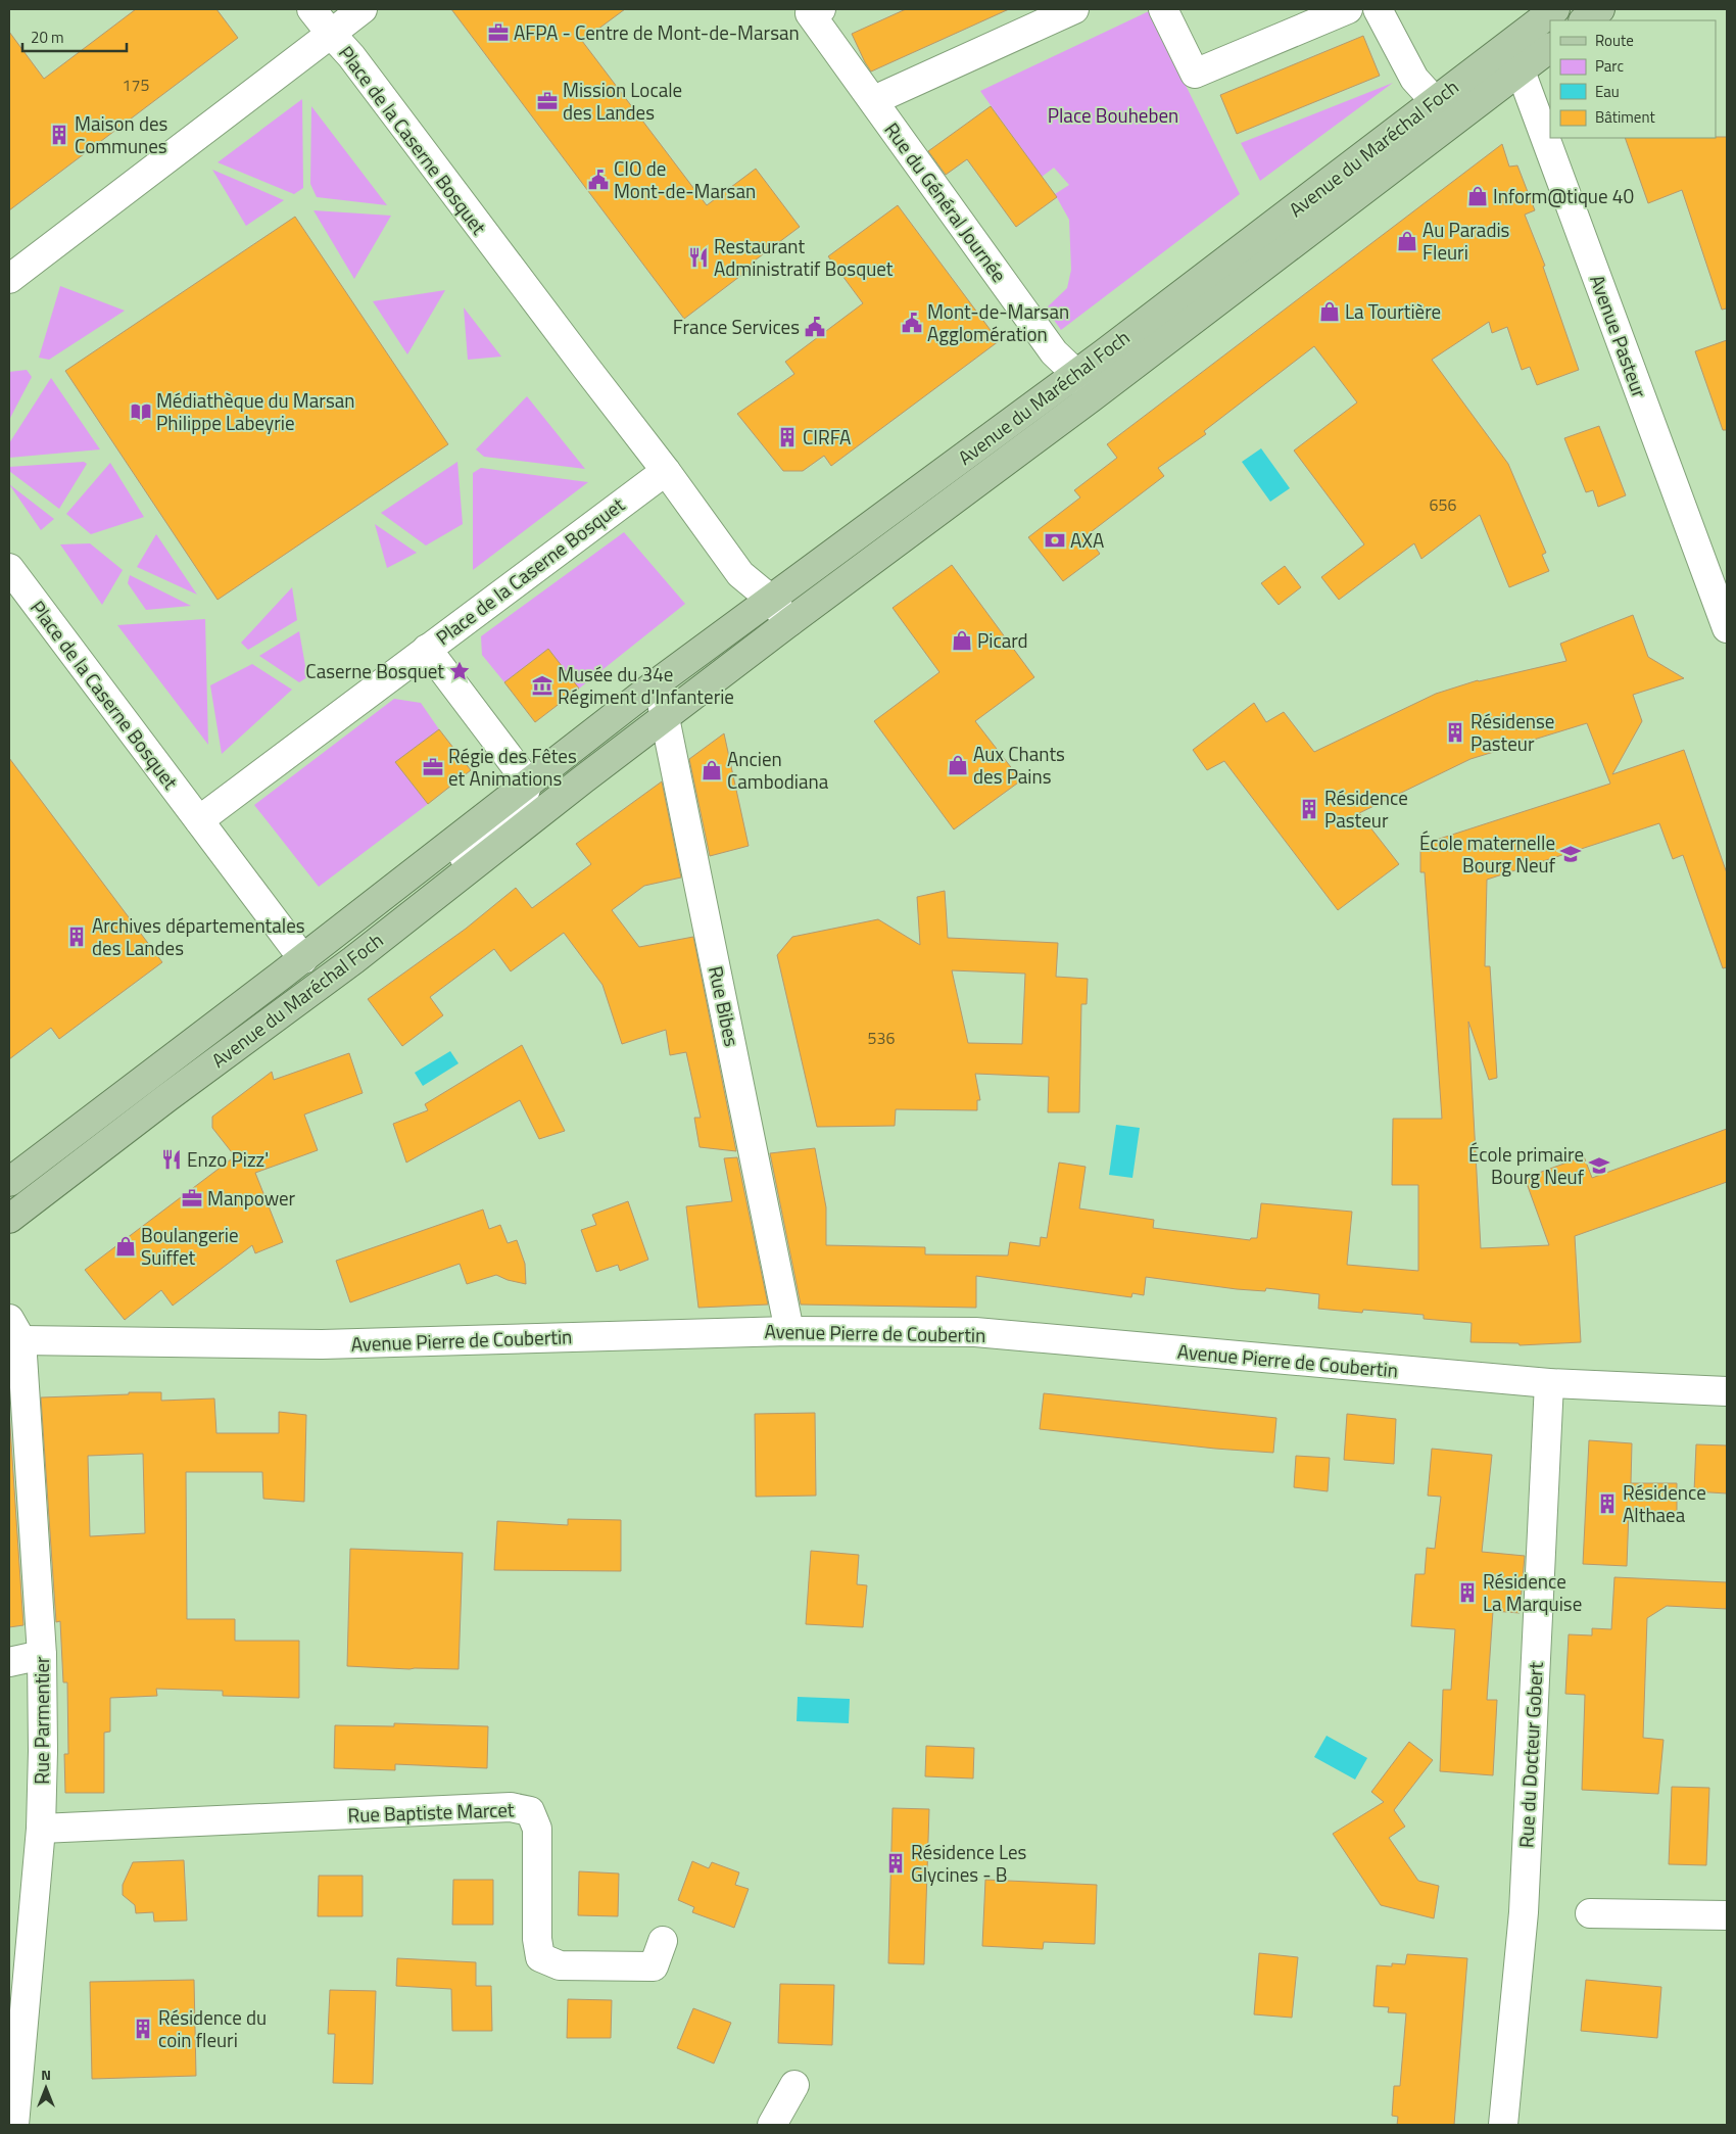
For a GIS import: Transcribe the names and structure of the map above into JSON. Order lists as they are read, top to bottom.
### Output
{
  "streets": {
    "main road": ["Avenue du Maréchal Foch"],
    "street": [
      "Place de la Caserne Bosquet",
      "Rue du Général Journée",
      "Avenue Pasteur",
      "Rue Bibes",
      "Avenue Pierre de Coubertin",
      "Rue Parmentier",
      "Rue du Docteur Gobert",
      "Rue Baptiste Marcet"
    ]
  },
  "crossings": [
    ["Place de la Caserne Bosquet", "Avenue du Maréchal Foch"],
    ["Avenue du Maréchal Foch", "Rue du Général Journée"],
    ["Avenue du Maréchal Foch", "Avenue Pasteur"],
    ["Avenue du Maréchal Foch", "Rue Bibes"],
    ["Rue Bibes", "Avenue Pierre de Coubertin"],
    ["Avenue Pierre de Coubertin", "Rue Parmentier"],
    ["Avenue Pierre de Coubertin", "Rue du Docteur Gobert"],
    ["Rue Parmentier", "Rue Baptiste Marcet"]
  ],
  "parks": ["Place Bouheben"],
  "places": {
    "office": [
      "AFPA - Centre de Mont-de-Marsan",
      "Mission Locale des Landes",
      "Régie des Fêtes et Animations",
      "Manpower"
    ],
    "building": [
      "Maison des Communes",
      "CIRFA",
      "Résidense Pasteur",
      "Résidence Pasteur",
      "Archives départementales des Landes",
      "Résidence Althaea",
      "Résidence La Marquise",
      "Résidence Les Glycines - B",
      "Résidence du coin fleuri"
    ],
    "public building": ["CIO de Mont-de-Marsan", "Mont-de-Marsan Agglomération", "France Services"],
    "shop": [
      "Inform@tique 40",
      "Au Paradis Fleuri",
      "La Tourtière",
      "Picard",
      "Aux Chants des Pains",
      "Ancien Cambodiana",
      "Boulangerie Suiffet"
    ],
    "restaurant": ["Restaurant Administratif Bosquet", "Enzo Pizz'"],
    "library": ["Médiathèque du Marsan Philippe Labeyrie"],
    "bank": ["AXA"],
    "place": ["Caserne Bosquet"],
    "museum": ["Musée du 34e Régiment d'Infanterie"],
    "school or university": ["École maternelle Bourg Neuf", "École primaire Bourg Neuf"]
  },
  "house_numbers": ["175", "656", "536"],
  "legend": [
    "Route",
    "Parc",
    "Eau",
    "Bâtiment"
  ],
  "scale_bar": "20 m",
  "north": "top"
}
